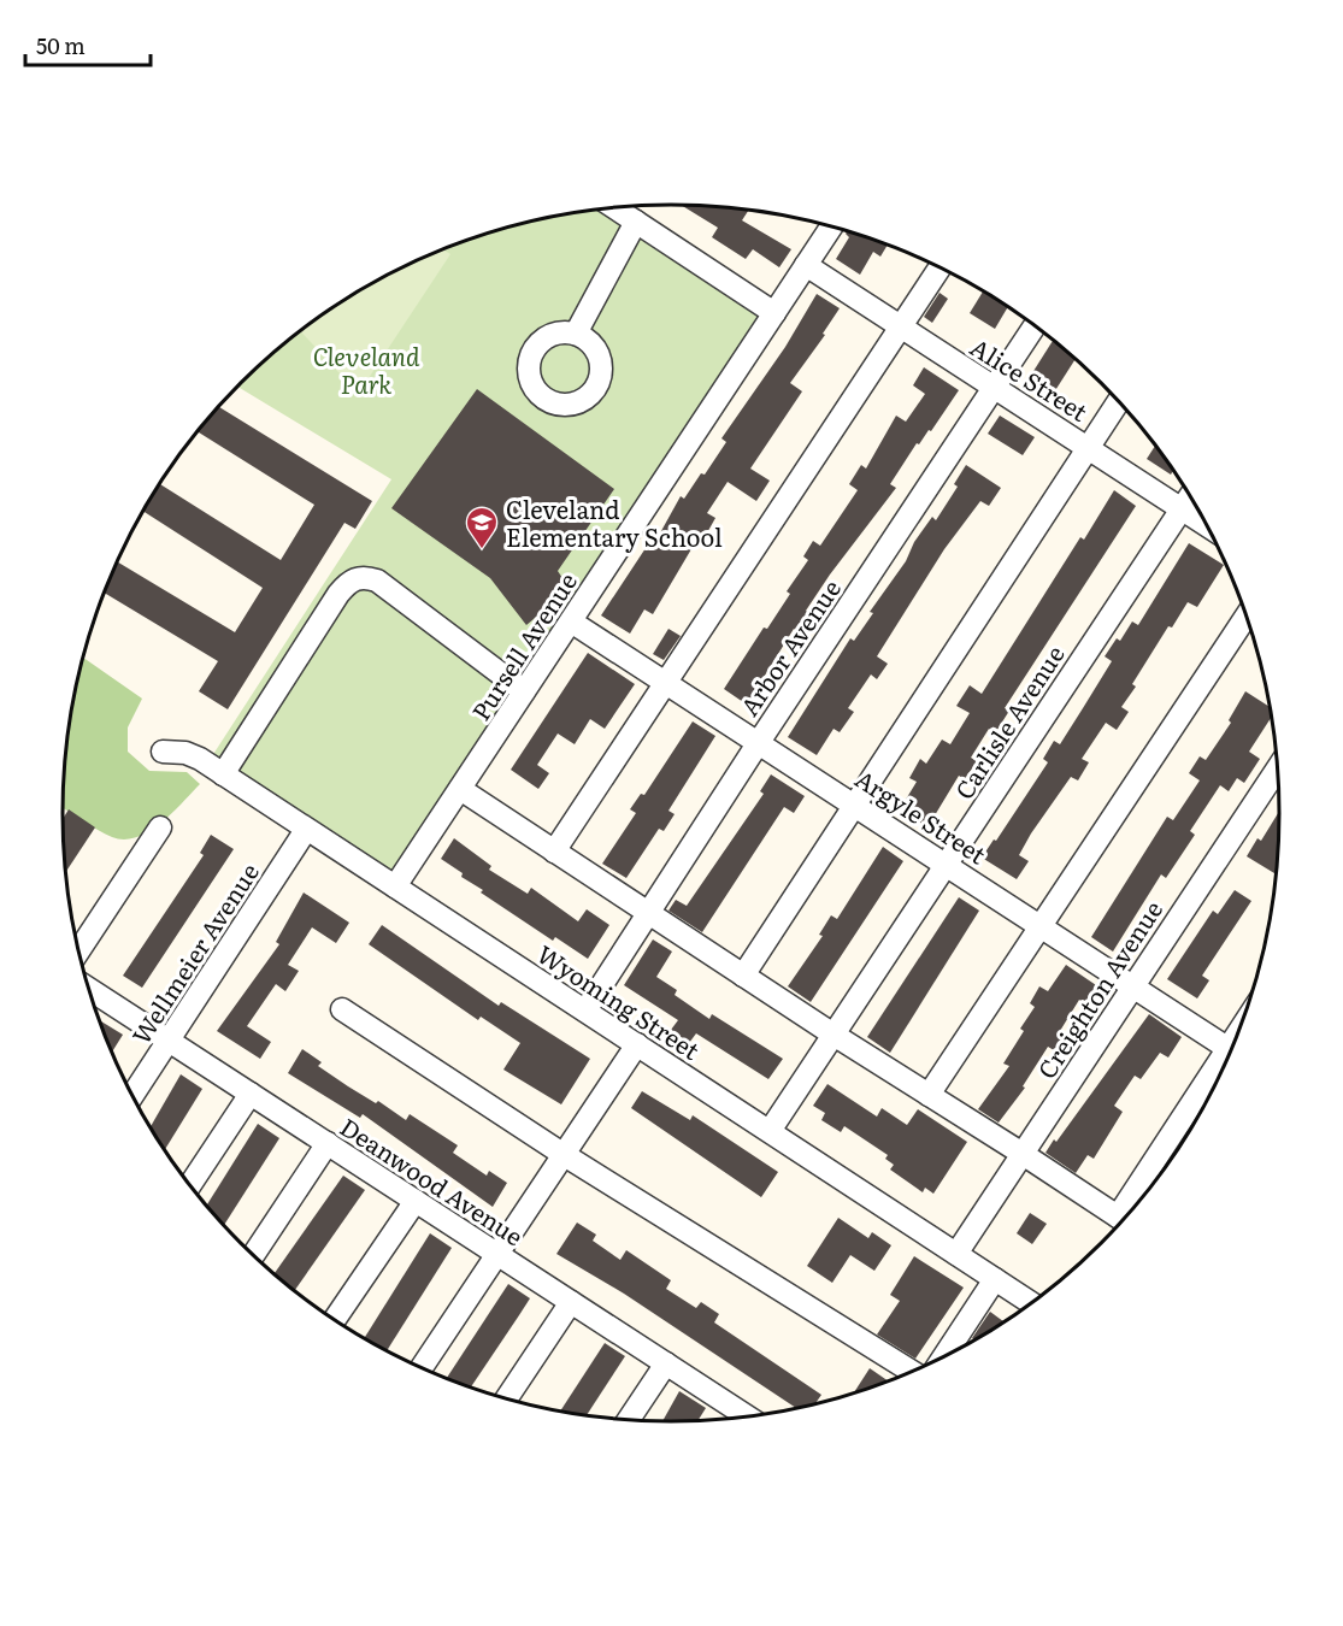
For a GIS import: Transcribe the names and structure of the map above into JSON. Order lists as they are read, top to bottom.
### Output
{
  "streets": {
    "street": [
      "Alice Street",
      "Pursell Avenue",
      "Arbor Avenue",
      "Carlisle Avenue",
      "Argyle Street",
      "Wellmeier Avenue",
      "Creighton Avenue",
      "Wyoming Street",
      "Deanwood Avenue"
    ]
  },
  "crossings": [
    ["Alice Street", "Pursell Avenue"],
    ["Alice Street", "Arbor Avenue"],
    ["Alice Street", "Carlisle Avenue"],
    ["Pursell Avenue", "Argyle Street"],
    ["Pursell Avenue", "Wyoming Street"],
    ["Arbor Avenue", "Argyle Street"],
    ["Arbor Avenue", "Wyoming Street"],
    ["Carlisle Avenue", "Argyle Street"],
    ["Carlisle Avenue", "Wyoming Street"],
    ["Argyle Street", "Creighton Avenue"],
    ["Wellmeier Avenue", "Wyoming Street"],
    ["Wellmeier Avenue", "Deanwood Avenue"],
    ["Creighton Avenue", "Wyoming Street"]
  ],
  "parks": ["Cleveland Park"],
  "places": {
    "school or university": ["Cleveland Elementary School"]
  },
  "scale_bar": "50 m"
}
